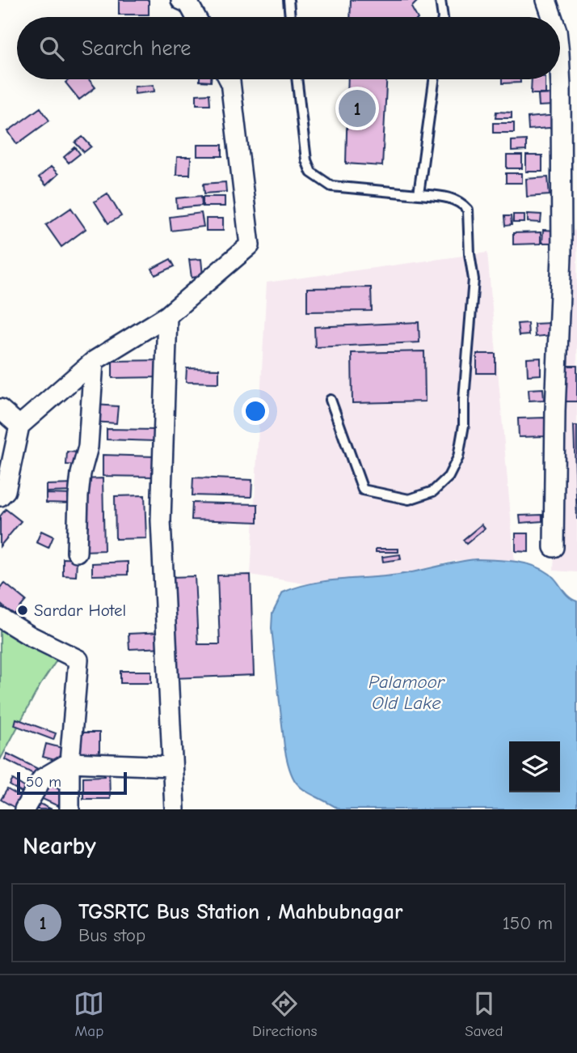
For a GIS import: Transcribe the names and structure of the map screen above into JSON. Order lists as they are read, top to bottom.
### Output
{
  "water": ["Palamoor Old Lake"],
  "places": ["Sardar Hotel"],
  "scale_bar": "50 m",
  "page": {
    "search": "Search here",
    "pins": "1",
    "scale": "50 m",
    "heading": "Nearby",
    "list": [
      {
        "mark": "1",
        "name": "TGSRTC Bus Station , Mahbubnagar",
        "note": "Bus stop",
        "value": "150 m"
      }
    ],
    "nav": ["Map", "Directions", "Saved"]
  }
}
